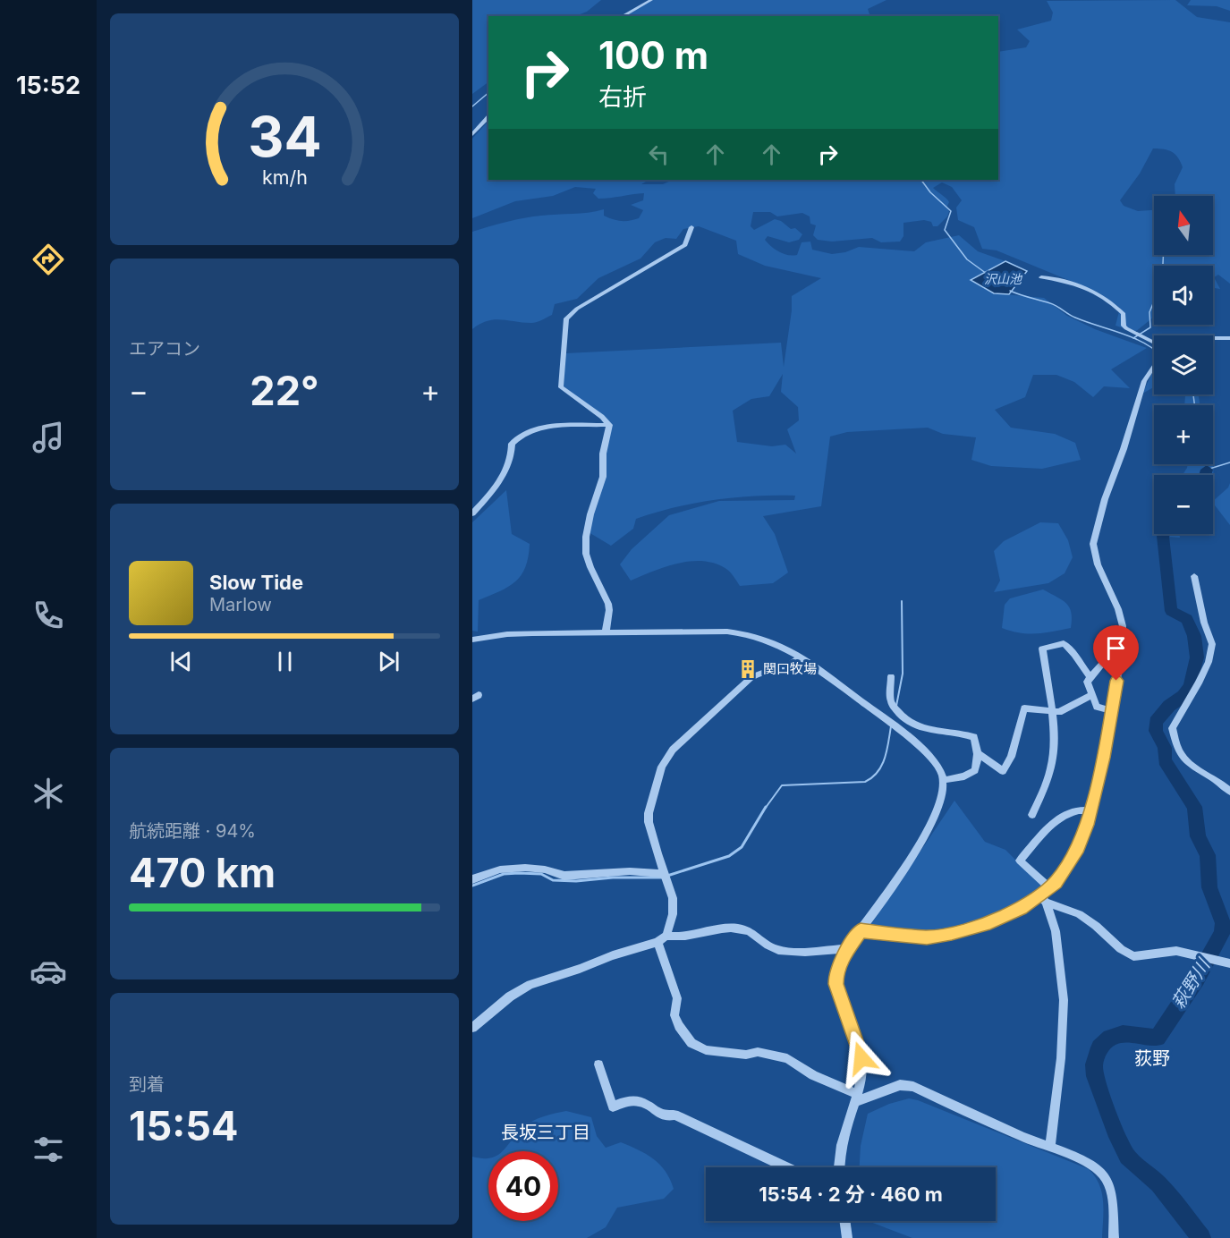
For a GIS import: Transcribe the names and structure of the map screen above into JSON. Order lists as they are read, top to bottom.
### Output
{
  "districts": ["荻野", "長坂三丁目"],
  "water": ["沢山池", "萩野川"],
  "places": {
    "building": ["関口牧場"]
  },
  "north": "top",
  "page": {
    "tabs": "15:52",
    "turn": ["100 m", "右折"],
    "map_buttons": ["+", "−"],
    "tile": [
      "エアコン",
      ["航続距離 · 94%", "470 km"],
      ["到着", "15:54"]
    ],
    "heat": ["−", "22°", "+"],
    "song": ["Slow Tide", "Marlow"],
    "limit": "40",
    "trip": "15:54 · 2 分 · 460 m",
    "gauge": ["34", "km/h"]
  }
}
